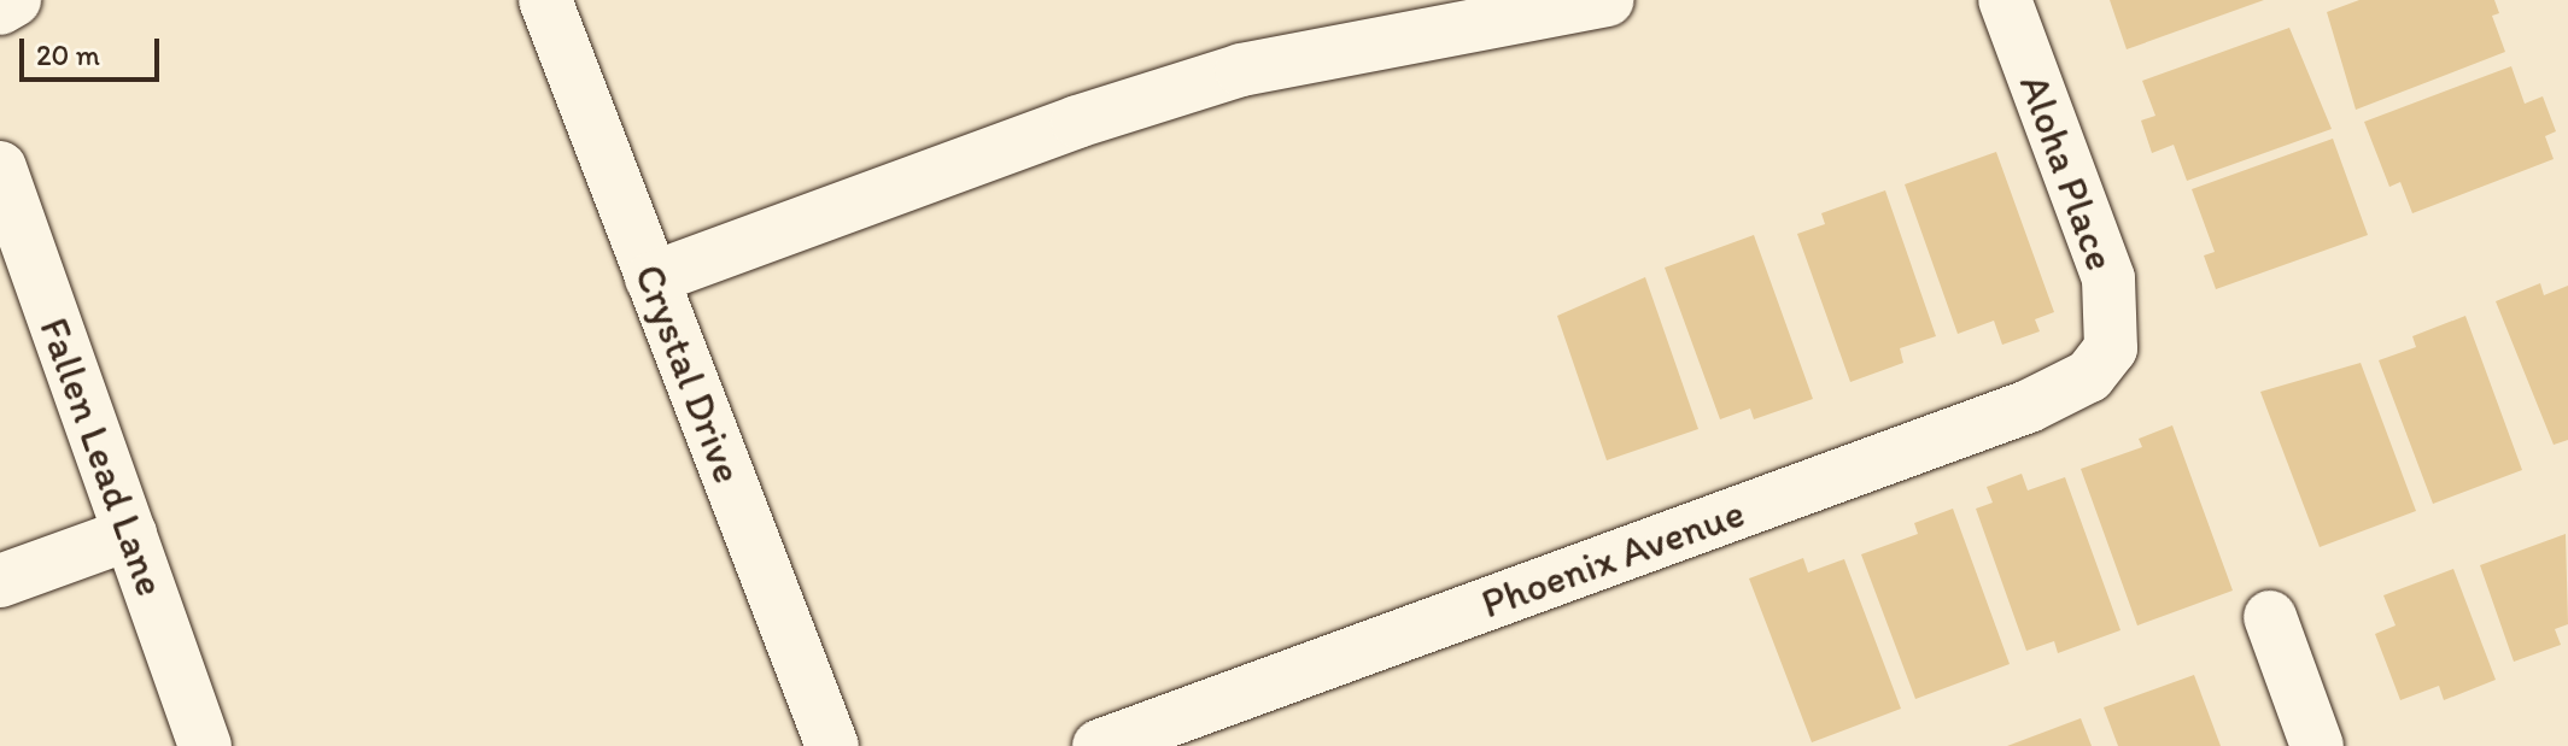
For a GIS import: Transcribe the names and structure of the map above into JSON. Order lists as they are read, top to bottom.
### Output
{
  "streets": {
    "street": [
      "Aloha Place",
      "Crystal Drive",
      "Fallen Lead Lane",
      "Phoenix Avenue"
    ]
  },
  "crossings": [
    ["Aloha Place", "Phoenix Avenue"]
  ],
  "scale_bar": "20 m"
}
